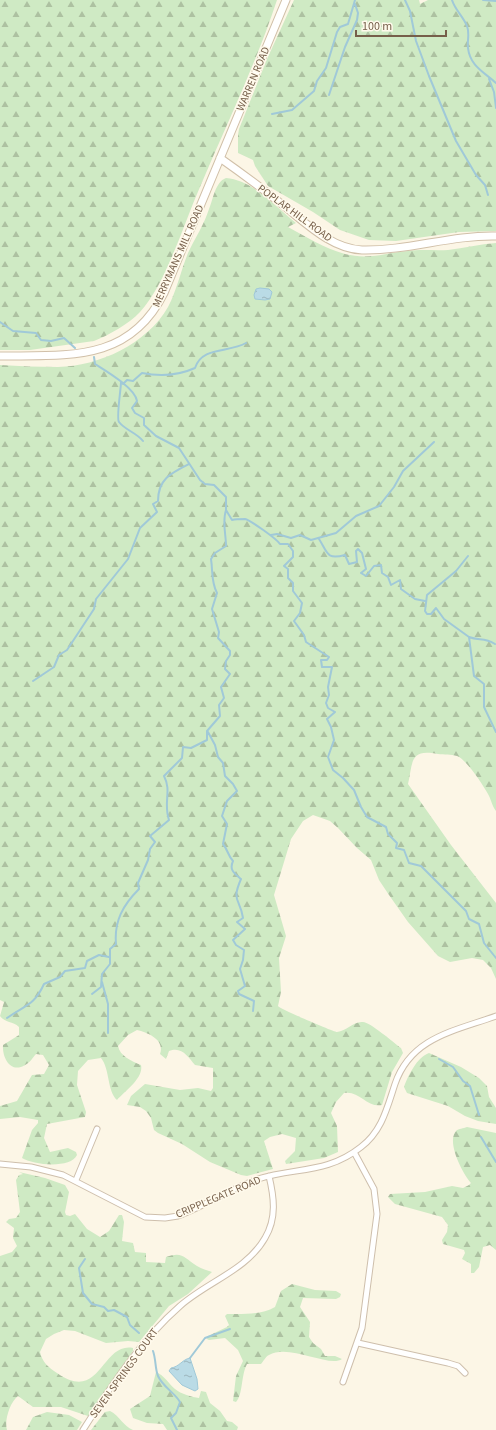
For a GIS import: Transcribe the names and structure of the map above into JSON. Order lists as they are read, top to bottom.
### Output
{
  "streets": {
    "street": [
      "WARREN ROAD",
      "POPLAR HILL ROAD",
      "MERRYMANS MILL ROAD",
      "CRIPPLEGATE ROAD",
      "SEVEN SPRINGS COURT"
    ]
  },
  "crossings": [
    ["WARREN ROAD", "POPLAR HILL ROAD"],
    ["WARREN ROAD", "MERRYMANS MILL ROAD"],
    ["POPLAR HILL ROAD", "MERRYMANS MILL ROAD"],
    ["CRIPPLEGATE ROAD", "SEVEN SPRINGS COURT"]
  ],
  "scale_bar": "100 m"
}
